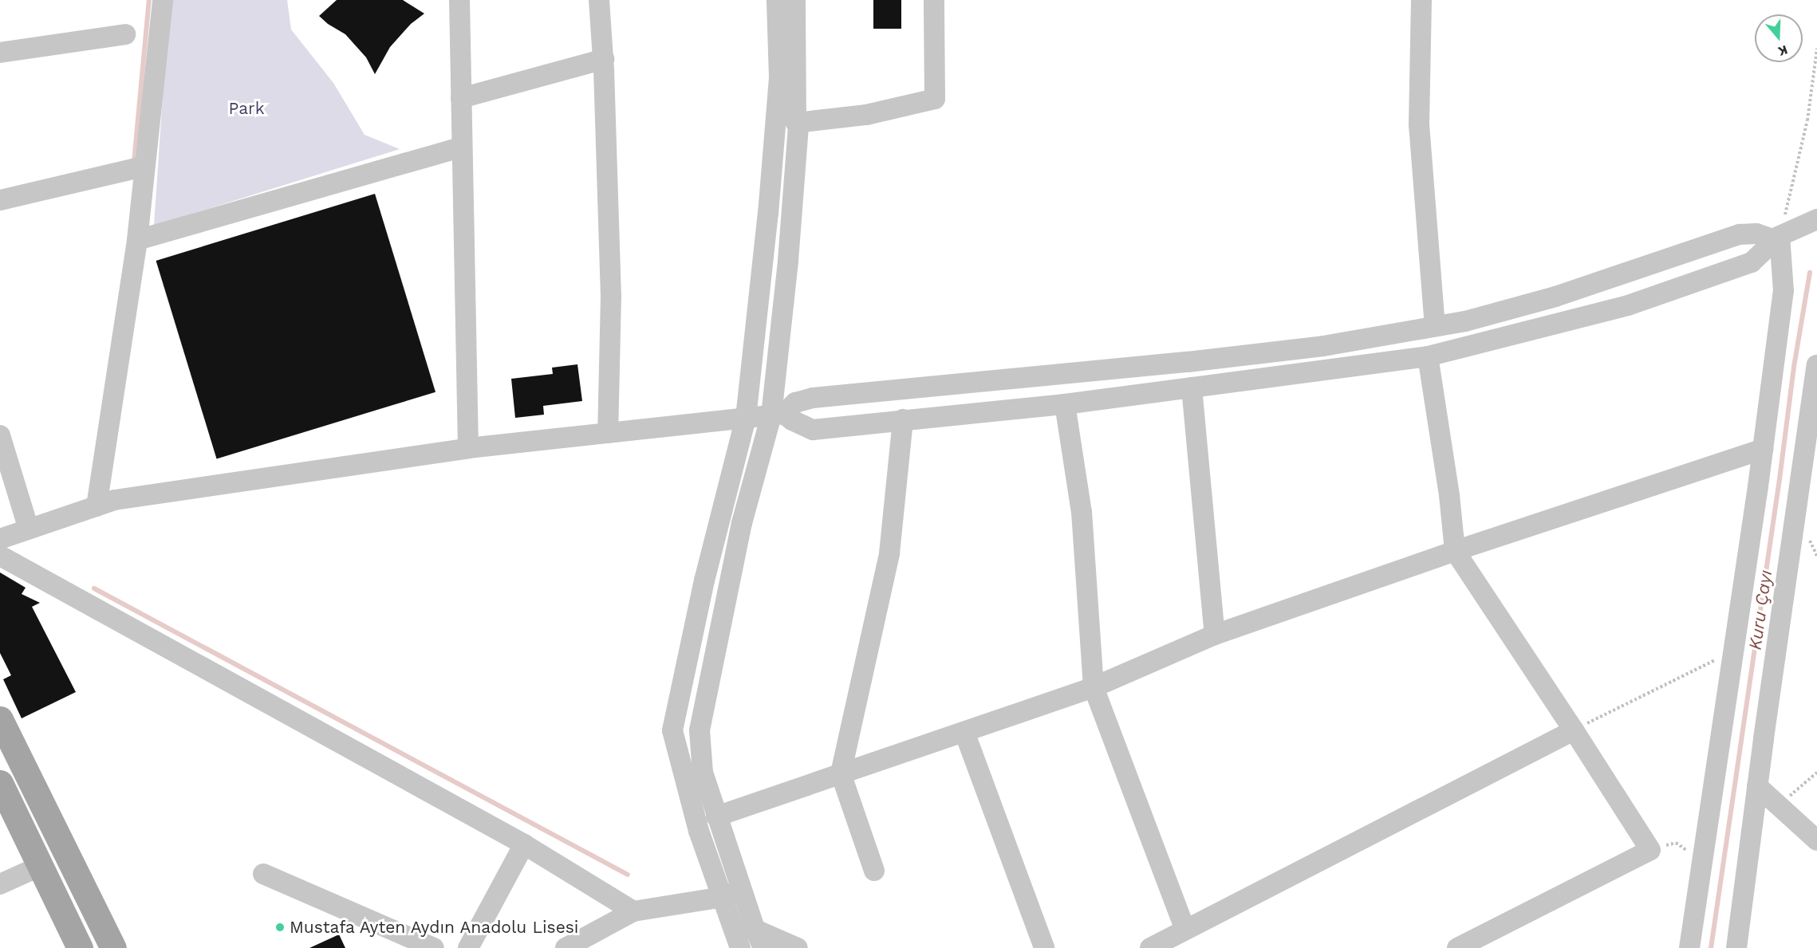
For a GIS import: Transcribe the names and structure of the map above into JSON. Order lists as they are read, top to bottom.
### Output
{
  "water": ["Kuru Çayı"],
  "parks": ["Park"],
  "places": ["Mustafa Ayten Aydın Anadolu Lisesi"],
  "north": "bottom"
}
